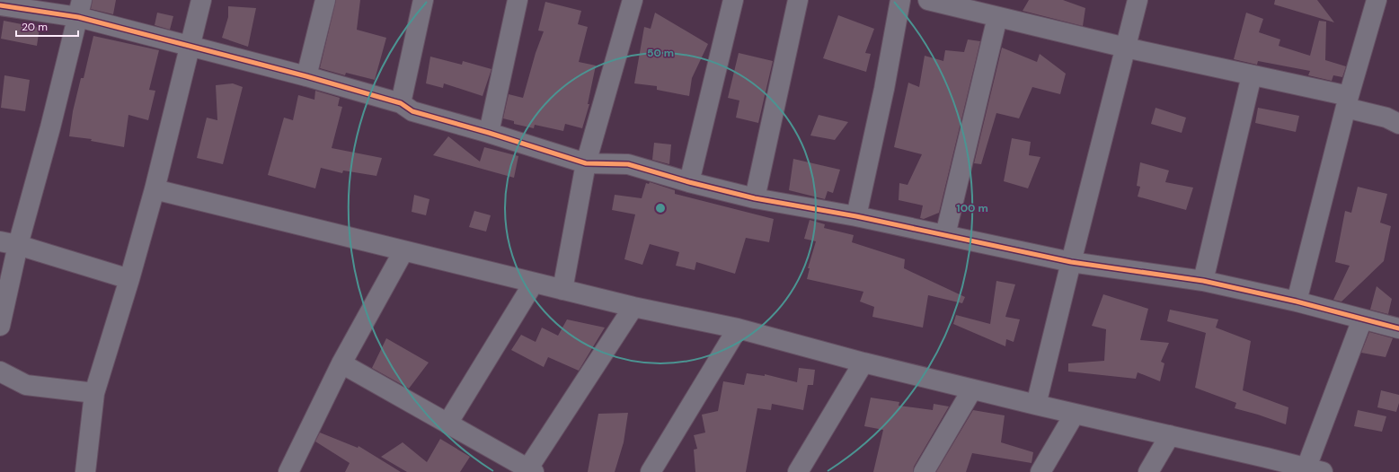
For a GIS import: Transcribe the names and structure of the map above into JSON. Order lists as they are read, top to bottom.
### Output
{
  "scale_bar": "20 m",
  "rings": ["50 m", "100 m"]
}
